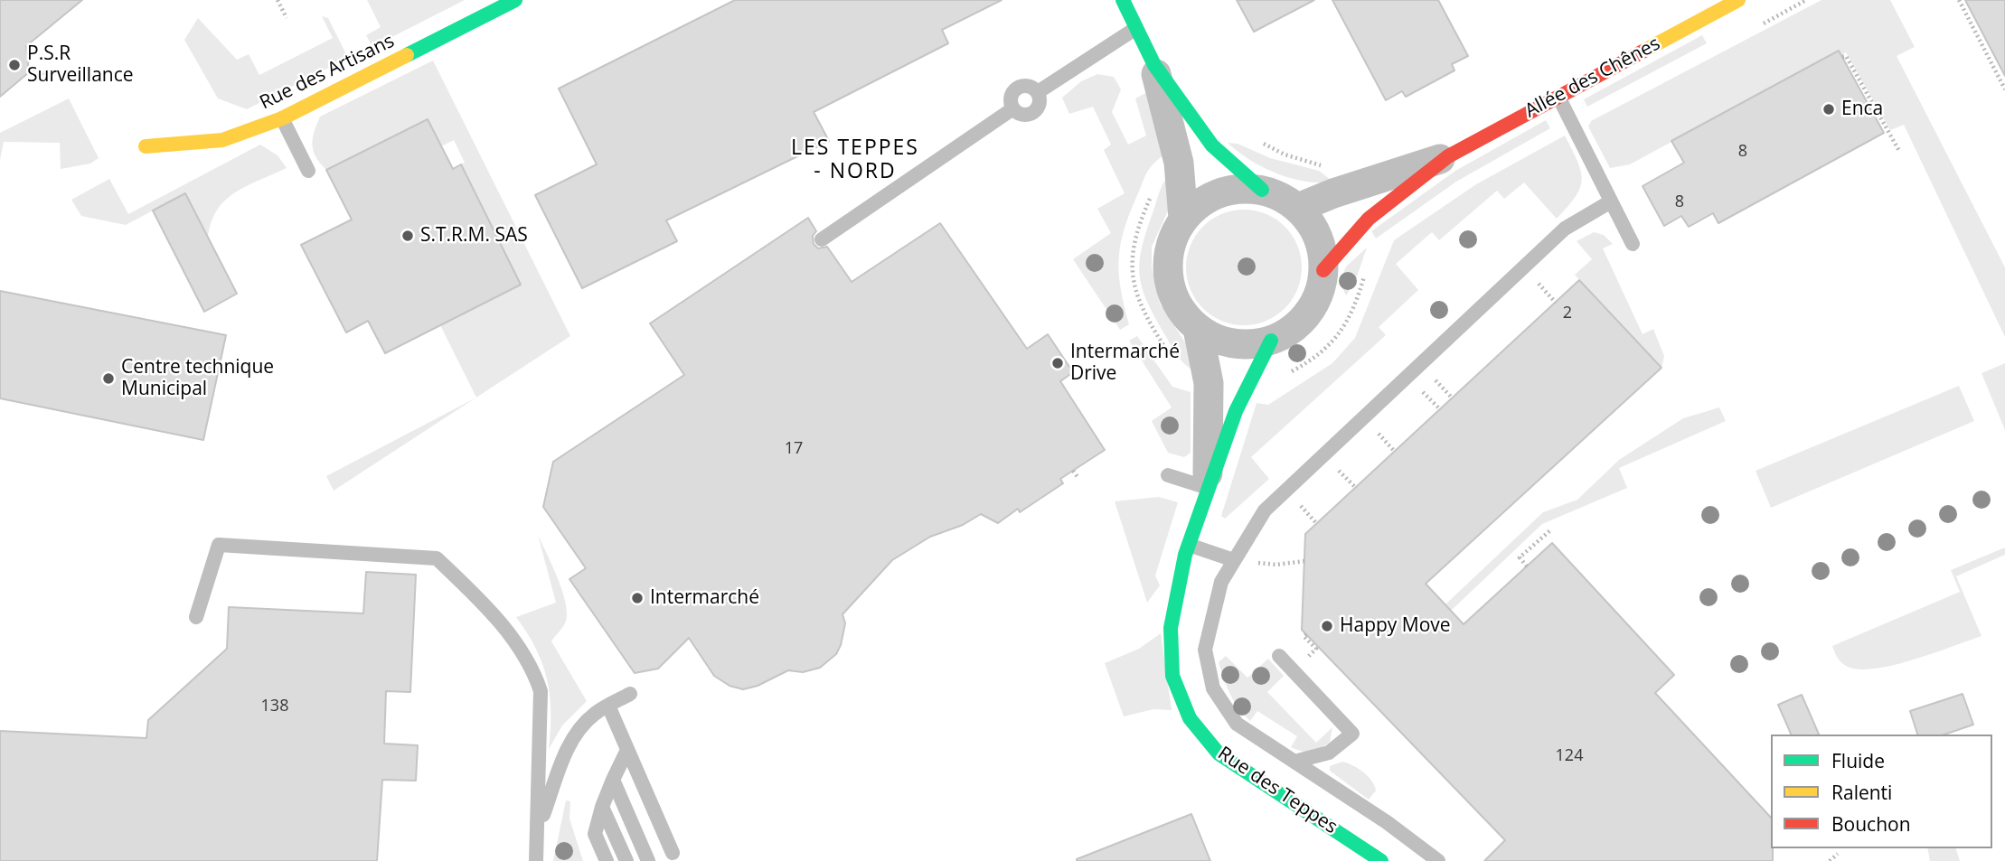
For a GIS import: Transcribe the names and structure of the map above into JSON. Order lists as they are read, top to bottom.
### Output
{
  "streets": {
    "street": ["Rue des Artisans", "Allée des Chênes", "Rue des Teppes"]
  },
  "crossings": [
    ["Allée des Chênes", "Rue des Teppes"]
  ],
  "districts": ["LES TEPPES - NORD"],
  "places": [
    "P.S.R Surveillance",
    "Enca",
    "S.T.R.M. SAS",
    "Intermarché Drive",
    "Centre technique Municipal",
    "Intermarché",
    "Happy Move"
  ],
  "house_numbers": [
    "8",
    "8",
    "2",
    "17",
    "138",
    "124"
  ],
  "legend": ["Fluide", "Ralenti", "Bouchon"]
}
